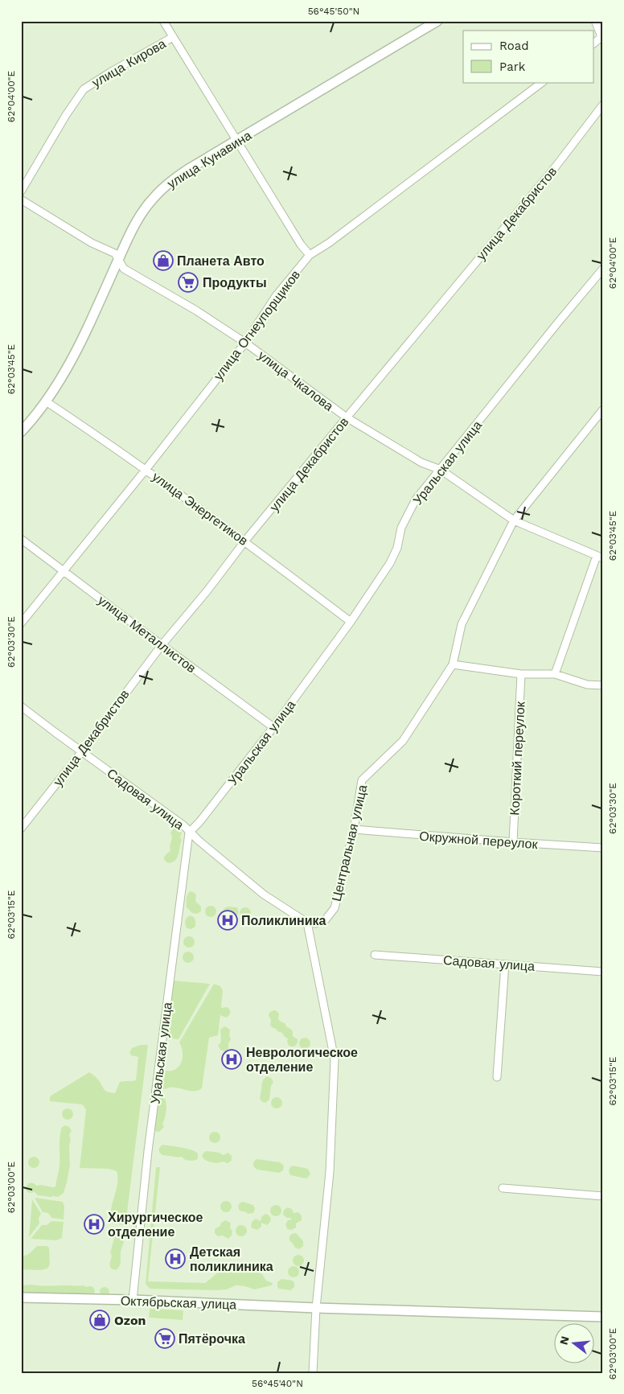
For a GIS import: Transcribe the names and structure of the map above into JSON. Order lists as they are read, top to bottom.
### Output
{
  "streets": {
    "main road": ["улица Кунавина", "Октябрьская улица"],
    "street": [
      "улица Кирова",
      "улица Декабристов",
      "улица Огнеупорщиков",
      "улица Чкалова",
      "Уральская улица",
      "улица Энергетиков",
      "улица Металлистов",
      "Короткий переулок",
      "Садовая улица",
      "Окружной переулок",
      "Центральная улица"
    ]
  },
  "crossings": [
    ["улица Кунавина", "улица Чкалова"],
    ["улица Кунавина", "улица Энергетиков"],
    ["улица Декабристов", "улица Чкалова"],
    ["улица Декабристов", "улица Энергетиков"],
    ["улица Декабристов", "улица Металлистов"],
    ["улица Декабристов", "Садовая улица"],
    ["улица Огнеупорщиков", "улица Чкалова"],
    ["улица Огнеупорщиков", "улица Энергетиков"],
    ["улица Огнеупорщиков", "улица Металлистов"],
    ["улица Чкалова", "Уральская улица"],
    ["улица Чкалова", "Центральная улица"],
    ["Уральская улица", "улица Энергетиков"],
    ["Уральская улица", "улица Металлистов"],
    ["Уральская улица", "Садовая улица"],
    ["Уральская улица", "Октябрьская улица"],
    ["Короткий переулок", "Окружной переулок"],
    ["Садовая улица", "Центральная улица"],
    ["Окружной переулок", "Центральная улица"]
  ],
  "places": {
    "shop": ["Планета Авто", "Ozon"],
    "supermarket": ["Продукты", "Пятёрочка"],
    "hospital": [
      "Поликлиника",
      "Неврологическое отделение",
      "Хирургическое отделение",
      "Детская поликлиника"
    ]
  },
  "legend": ["Road", "Park"],
  "north": "left",
  "coordinates": [
    "56°45'50\"N",
    "62°04'00\"E",
    "62°03'45\"E",
    "62°03'30\"E",
    "62°03'15\"E",
    "62°03'00\"E",
    "56°45'40\"N"
  ]
}
